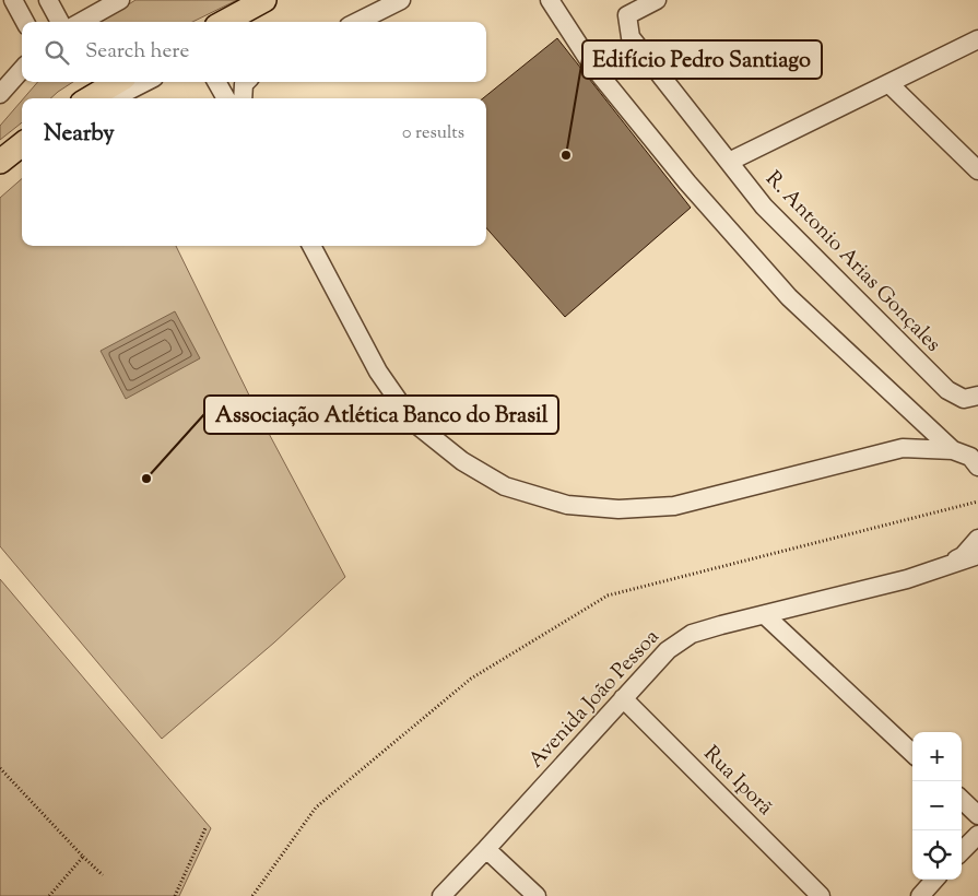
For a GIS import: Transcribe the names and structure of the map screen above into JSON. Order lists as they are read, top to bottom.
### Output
{
  "streets": {
    "street": ["R. Antonio Arias Gonçales", "Avenida João Pessoa", "Rua Iporã"]
  },
  "crossings": [
    ["Avenida João Pessoa", "Rua Iporã"]
  ],
  "places": ["Edifício Pedro Santiago", "Associação Atlética Banco do Brasil"],
  "page": {
    "search": "Search here",
    "heading": ["Nearby", "0 results"],
    "map_buttons": ["+", "−"]
  }
}
